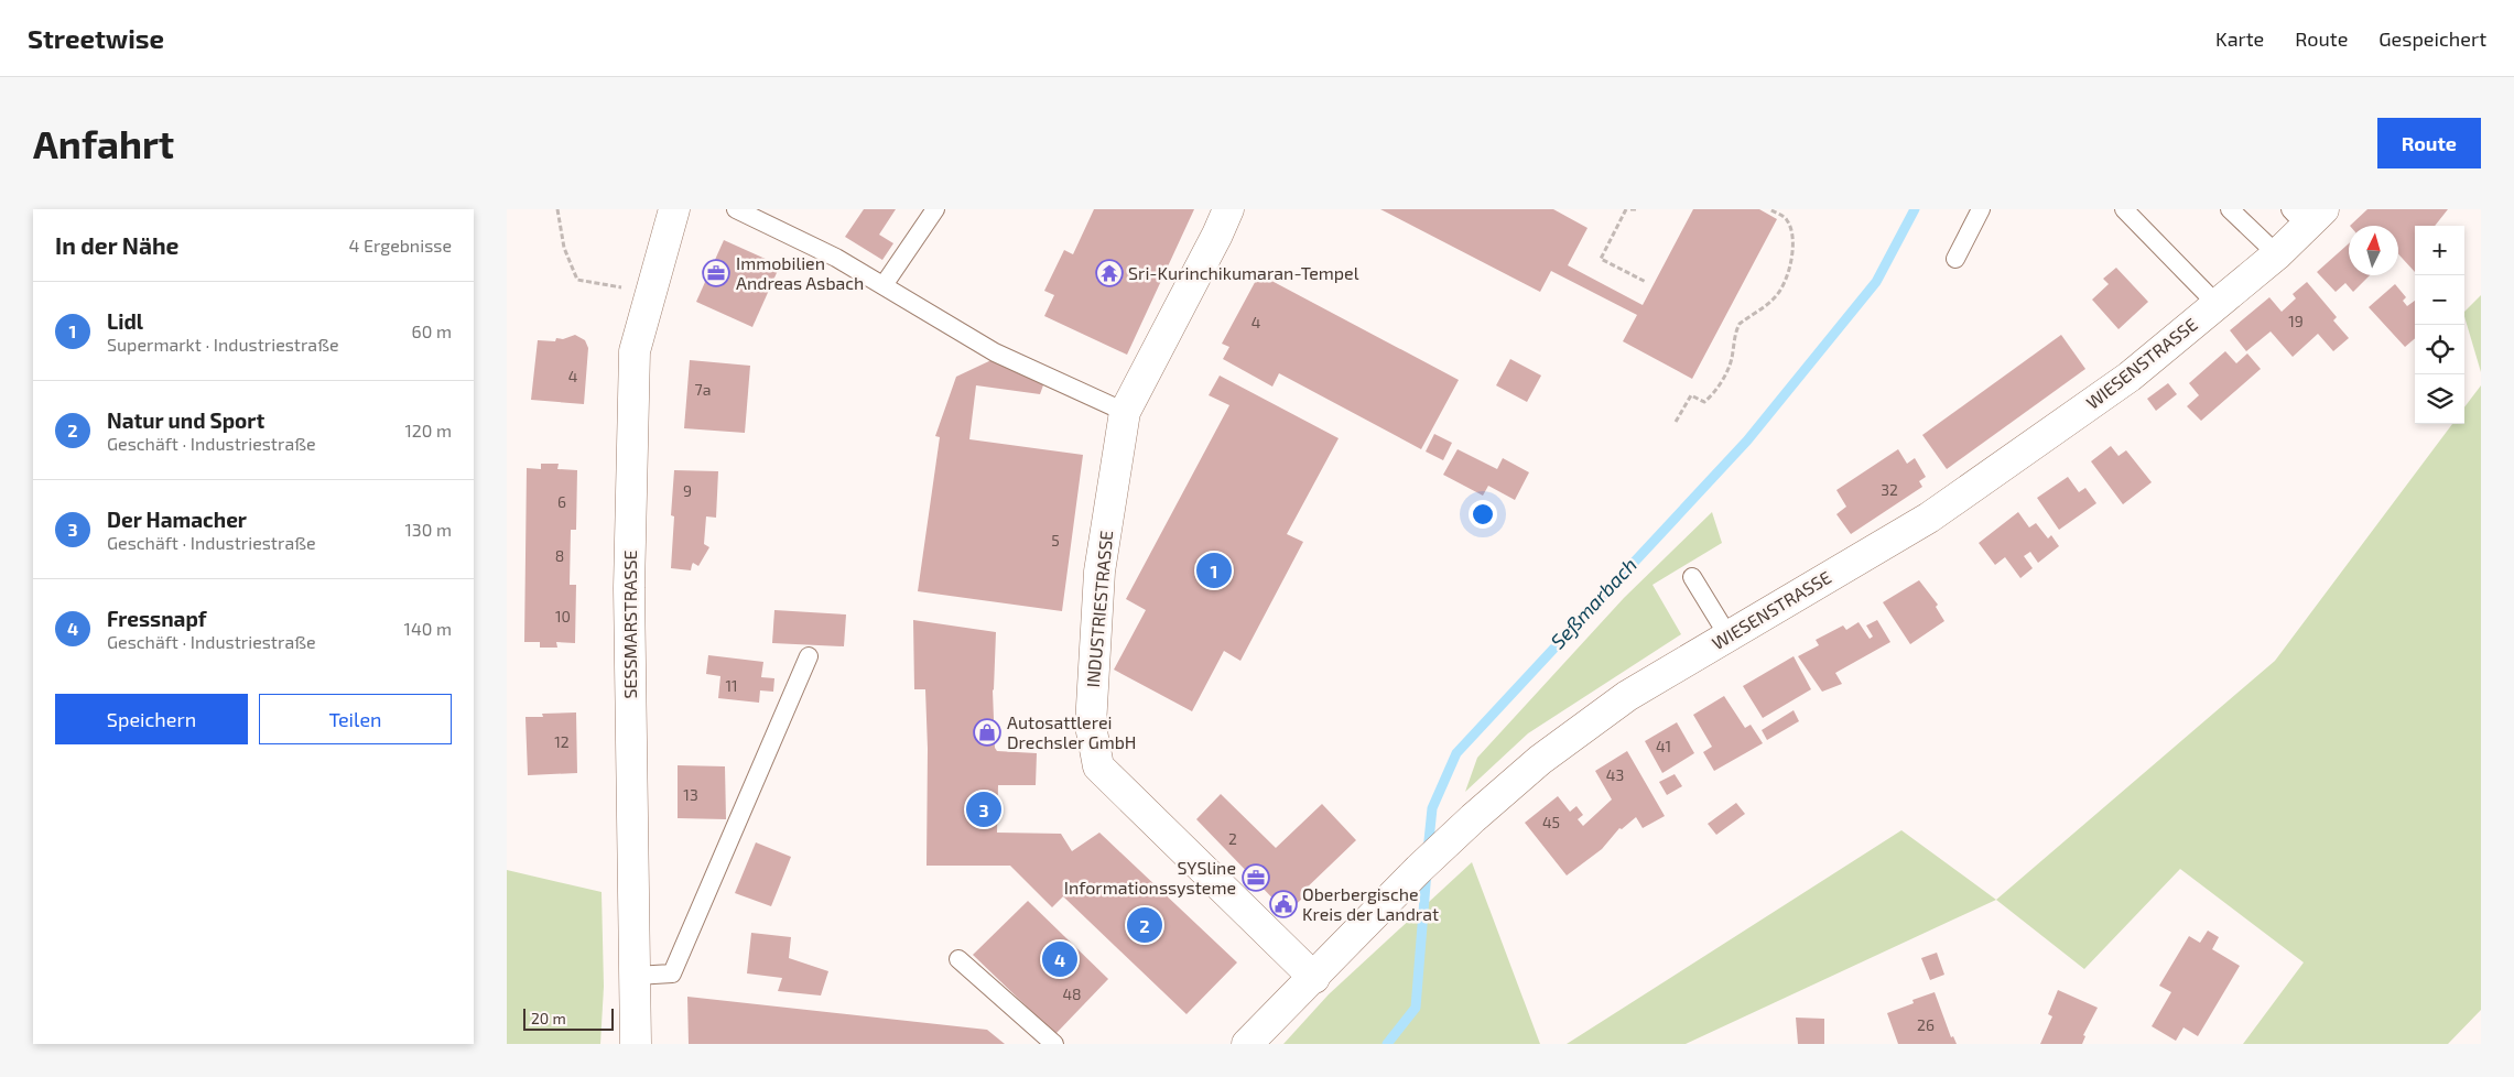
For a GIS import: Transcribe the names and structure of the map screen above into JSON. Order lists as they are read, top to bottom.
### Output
{
  "streets": {
    "street": ["WIESENSTRASSE", "INDUSTRIESTRASSE", "SESSMARSTRASSE"]
  },
  "crossings": [
    ["WIESENSTRASSE", "INDUSTRIESTRASSE"]
  ],
  "water": ["Seßmarbach"],
  "places": {
    "office": ["Immobilien Andreas Asbach", "SYSline Informationssysteme"],
    "temple": ["Sri-Kurinchikumaran-Tempel"],
    "shop": ["Autosattlerei Drechsler GmbH"],
    "public building": ["Oberbergische Kreis der Landrat"]
  },
  "house_numbers": [
    "19",
    "4",
    "4",
    "7a",
    "32",
    "9",
    "6",
    "5",
    "8",
    "10",
    "11",
    "12",
    "41",
    "43",
    "13",
    "45",
    "2",
    "48",
    "26"
  ],
  "scale_bar": "20 m",
  "north": "top",
  "page": {
    "header": "Streetwise",
    "nav": ["Karte", "Route", "Gespeichert"],
    "buttons": [
      "Route",
      ["Speichern", "Teilen"]
    ],
    "title": "Anfahrt",
    "heading": ["In der Nähe", "4 Ergebnisse"],
    "map_buttons": ["+", "−"],
    "list": [
      {
        "mark": "1",
        "name": "Lidl",
        "note": "Supermarkt · Industriestraße",
        "value": "60 m"
      },
      {
        "mark": "2",
        "name": "Natur und Sport",
        "note": "Geschäft · Industriestraße",
        "value": "120 m"
      },
      {
        "mark": "3",
        "name": "Der Hamacher",
        "note": "Geschäft · Industriestraße",
        "value": "130 m"
      },
      {
        "mark": "4",
        "name": "Fressnapf",
        "note": "Geschäft · Industriestraße",
        "value": "140 m"
      }
    ],
    "pins": [
      "1",
      "3",
      "2",
      "4"
    ],
    "scale": "20 m"
  }
}
